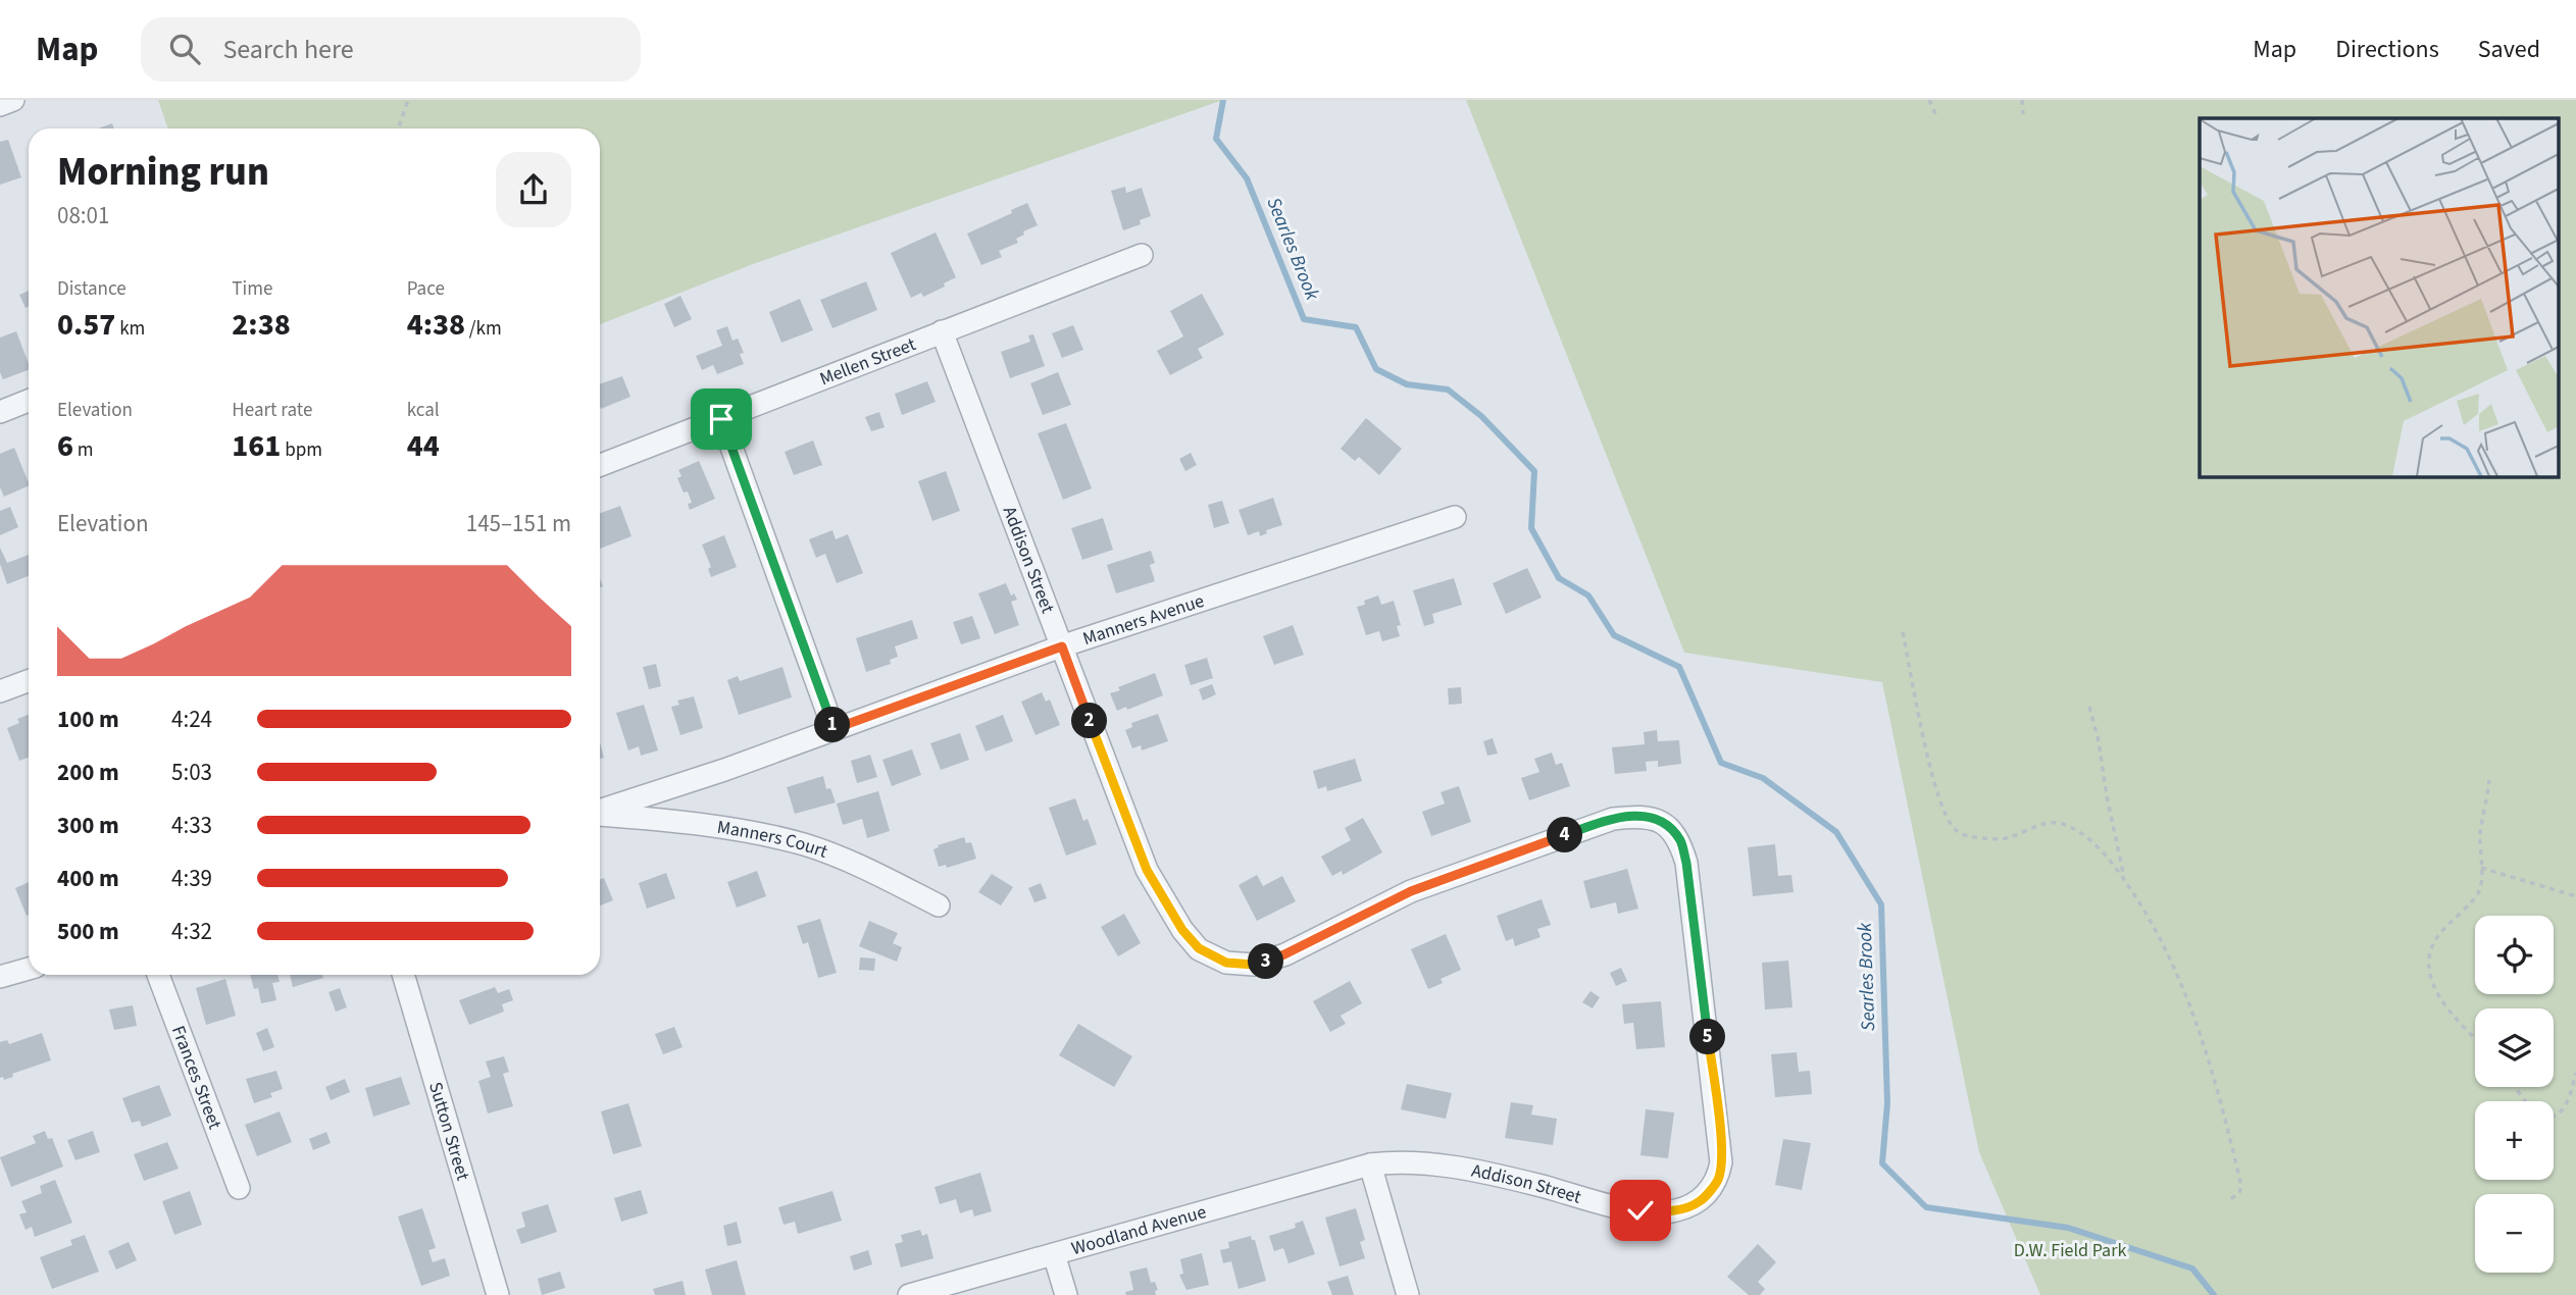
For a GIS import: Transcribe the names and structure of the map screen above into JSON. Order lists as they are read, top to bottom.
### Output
{
  "streets": {
    "street": [
      "Mellen Street",
      "Addison Street",
      "Manners Avenue",
      "Manners Court",
      "Frances Street",
      "Sutton Street",
      "Woodland Avenue"
    ]
  },
  "crossings": [
    ["Mellen Street", "Addison Street"],
    ["Addison Street", "Manners Avenue"],
    ["Addison Street", "Woodland Avenue"]
  ],
  "water": ["Searles Brook"],
  "parks": ["D.W. Field Park"],
  "page": {
    "header": "Map",
    "search": "Search here",
    "nav": ["Map", "Directions", "Saved"],
    "heading": ["Morning run", "08:01"],
    "stats": [
      ["Distance", "0.57 km"],
      ["Time", "2:38"],
      ["Pace", "4:38 /km"],
      ["Elevation", "6 m"],
      ["Heart rate", "161 bpm"],
      ["kcal", "44"]
    ],
    "chart": ["Elevation", "145–151 m"],
    "list": [
      {
        "name": "100 m",
        "note": "4:24"
      },
      {
        "name": "200 m",
        "note": "5:03"
      },
      {
        "name": "300 m",
        "note": "4:33"
      },
      {
        "name": "400 m",
        "note": "4:39"
      },
      {
        "name": "500 m",
        "note": "4:32"
      }
    ],
    "pins": [
      "2",
      "1",
      "4",
      "3",
      "5"
    ],
    "map_buttons": ["+", "−"]
  }
}
